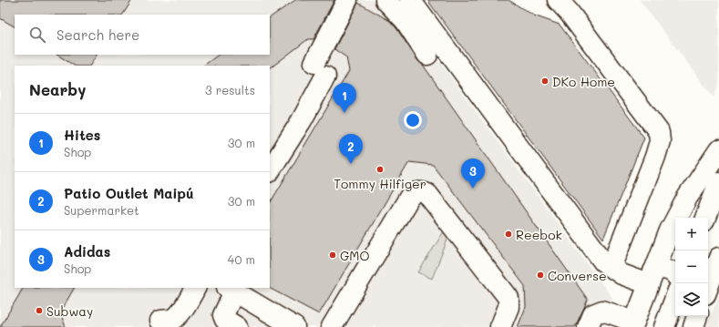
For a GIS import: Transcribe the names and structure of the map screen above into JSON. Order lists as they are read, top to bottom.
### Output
{
  "places": [
    "DKo Home",
    "Tommy Hilfiger",
    "Reebok",
    "GMO",
    "Converse",
    "Subway"
  ],
  "page": {
    "search": "Search here",
    "heading": ["Nearby", "3 results"],
    "pins": ["1", "2", "3"],
    "list": [
      {
        "mark": "1",
        "name": "Hites",
        "note": "Shop",
        "value": "30 m"
      },
      {
        "mark": "2",
        "name": "Patio Outlet Maipú",
        "note": "Supermarket",
        "value": "30 m"
      },
      {
        "mark": "3",
        "name": "Adidas",
        "note": "Shop",
        "value": "40 m"
      }
    ],
    "map_buttons": ["+", "−"]
  }
}
